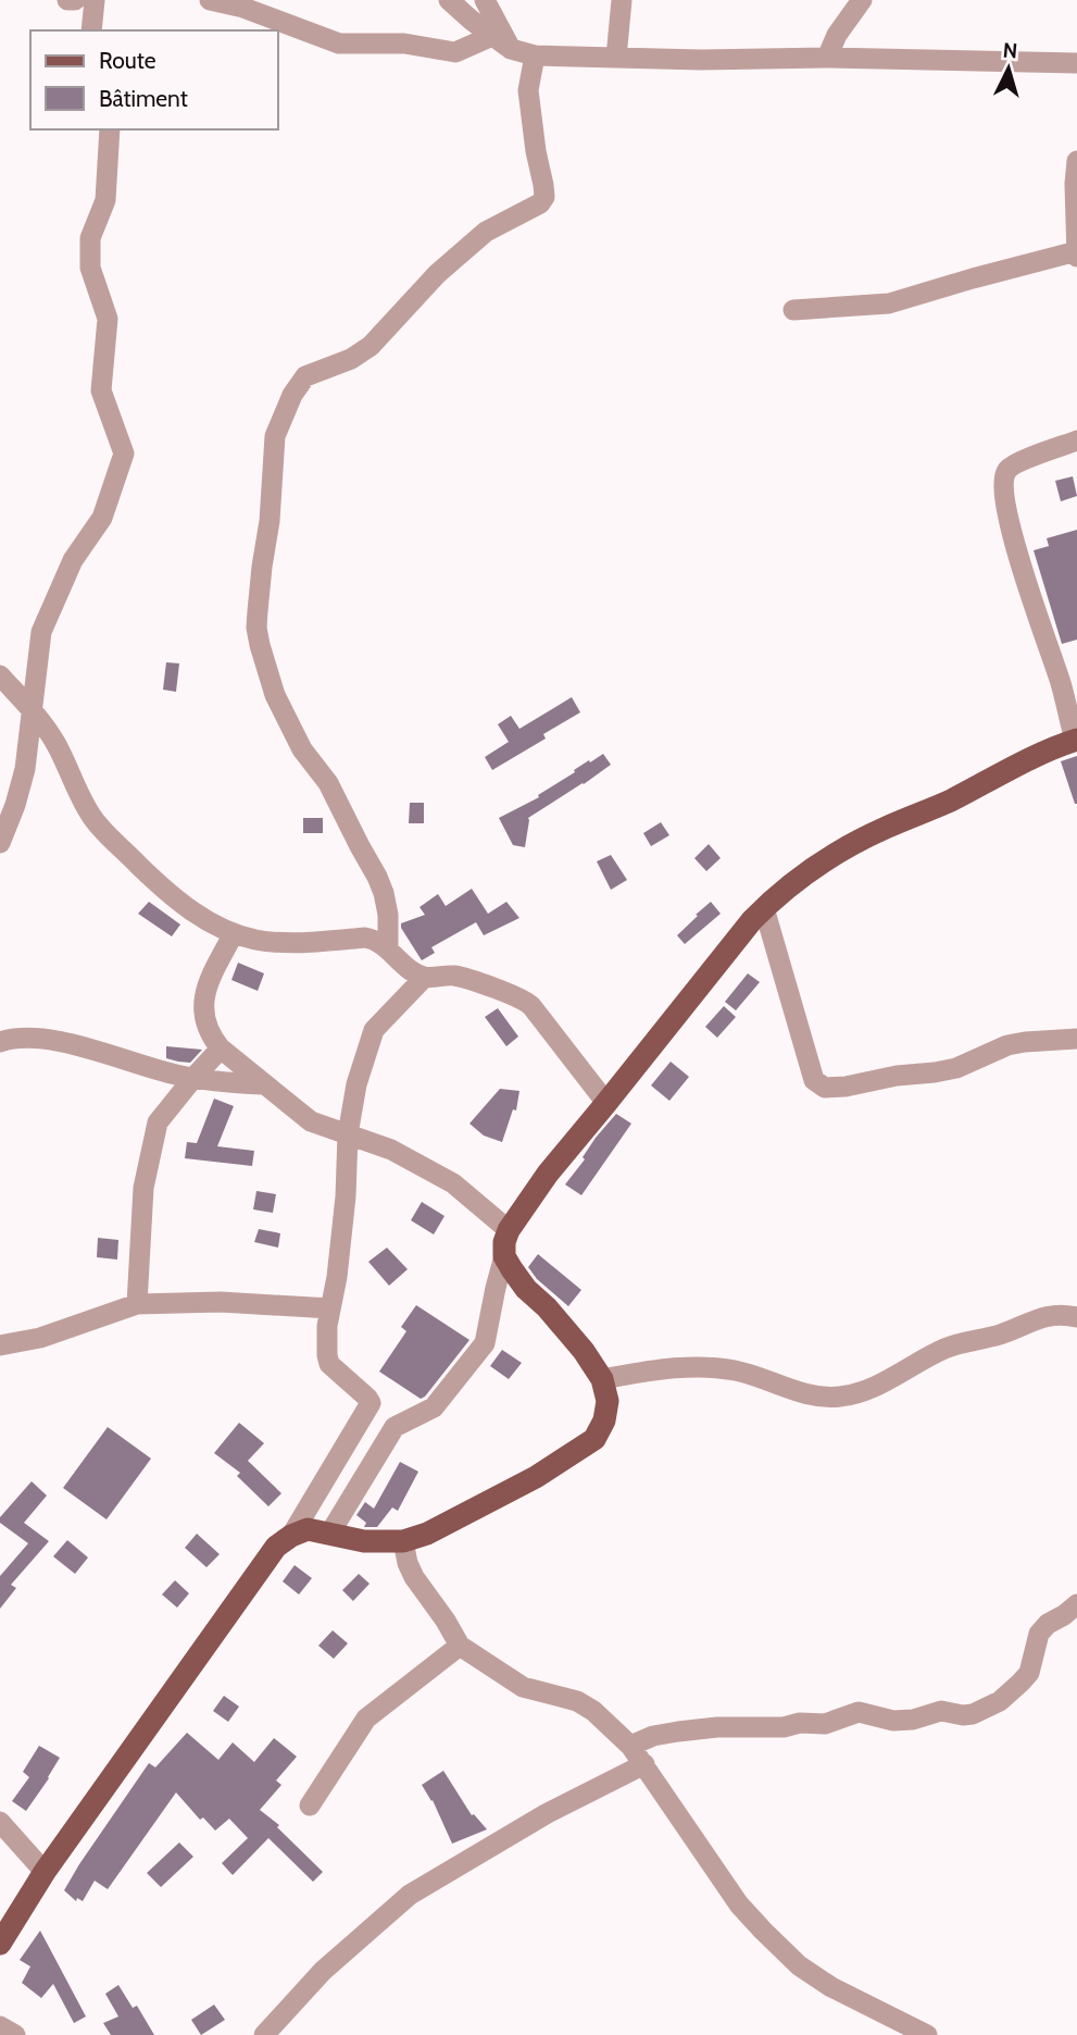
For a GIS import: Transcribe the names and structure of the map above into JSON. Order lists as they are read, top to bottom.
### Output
{
  "legend": ["Route", "Bâtiment"],
  "north": "top"
}
